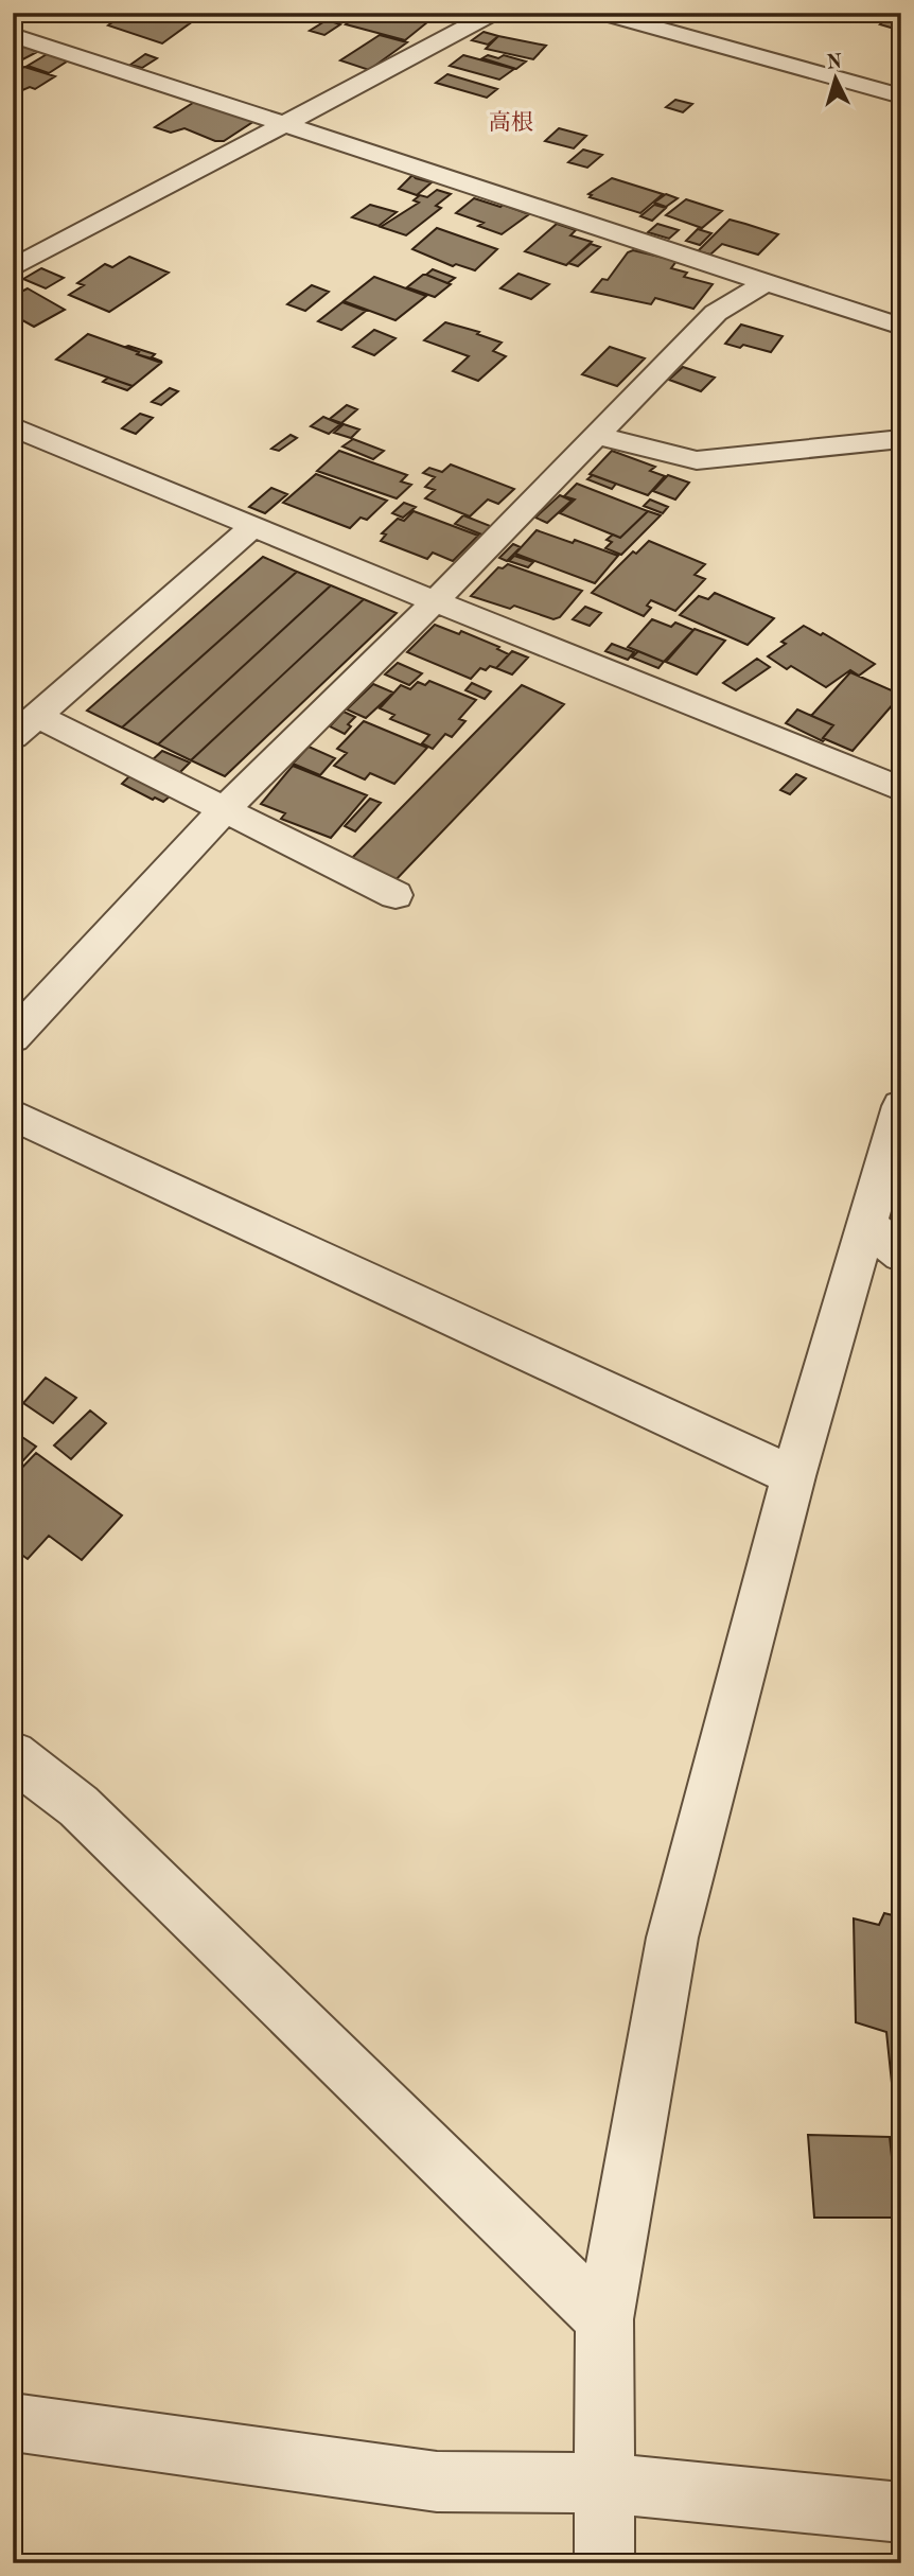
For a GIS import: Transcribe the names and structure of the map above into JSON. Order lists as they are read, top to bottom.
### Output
{
  "districts": ["高根"],
  "north": "top"
}
